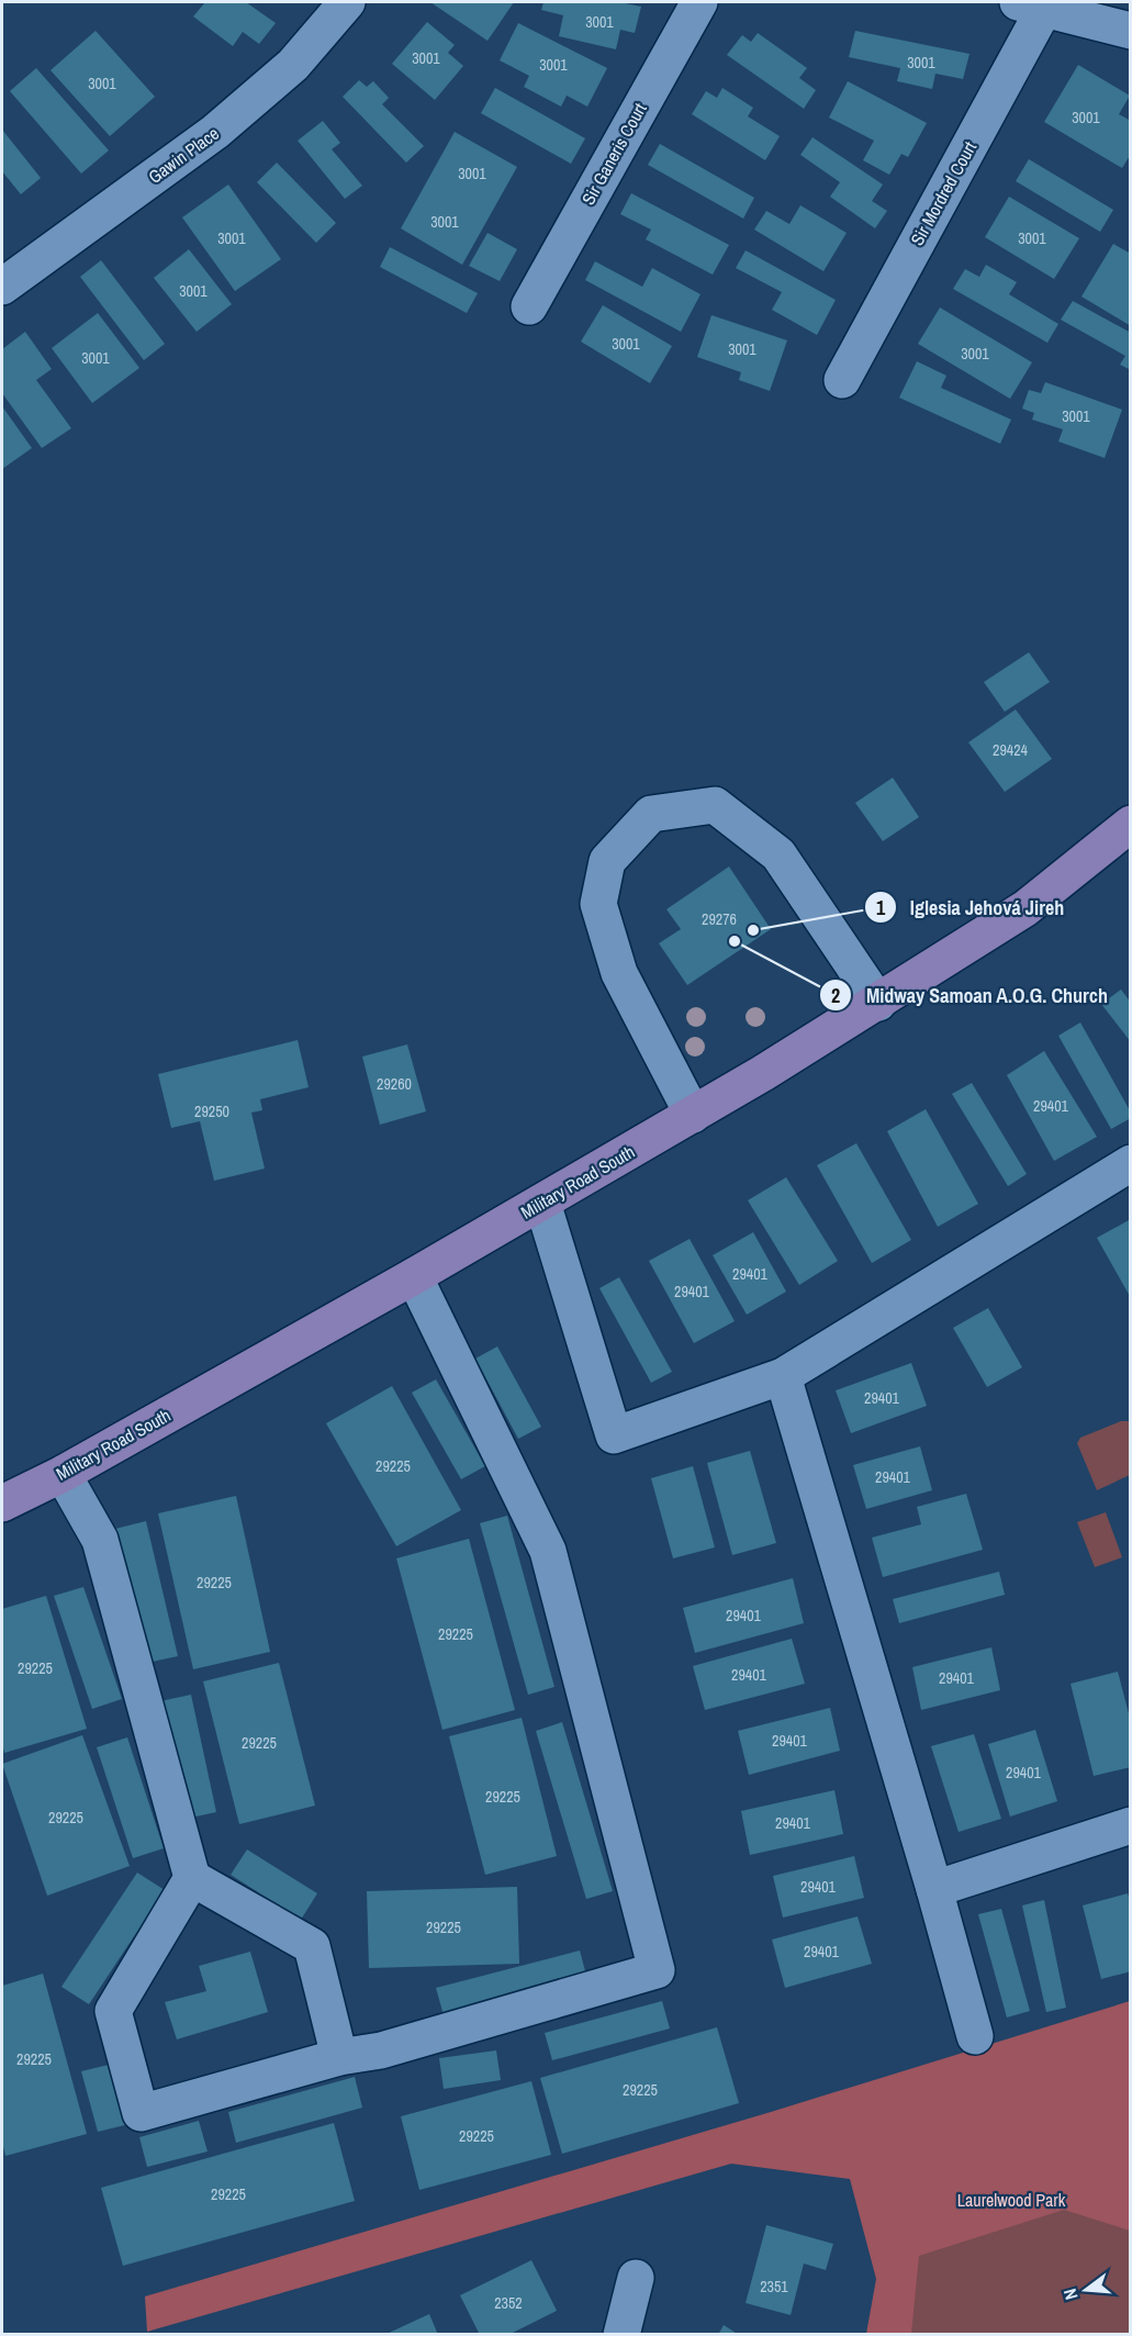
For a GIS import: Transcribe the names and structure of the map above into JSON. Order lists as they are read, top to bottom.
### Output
{
  "streets": {
    "main road": ["Military Road South"],
    "street": ["Sir Ganeris Court", "Gawin Place", "Sir Mordred Court"]
  },
  "parks": ["Laurelwood Park"],
  "places": ["Iglesia Jehová Jireh", "Midway Samoan A.O.G. Church"],
  "house_numbers": [
    "3001",
    "3001",
    "3001",
    "3001",
    "3001",
    "3001",
    "3001",
    "3001",
    "3001",
    "3001",
    "3001",
    "3001",
    "3001",
    "3001",
    "3001",
    "3001",
    "29424",
    "29276",
    "29260",
    "29401",
    "29250",
    "29401",
    "29401",
    "29401",
    "29225",
    "29401",
    "29225",
    "29401",
    "29225",
    "29225",
    "29401",
    "29401",
    "29401",
    "29225",
    "29401",
    "29225",
    "29225",
    "29401",
    "29401",
    "29225",
    "29401",
    "29225",
    "29225",
    "29225",
    "29225",
    "2351",
    "2352"
  ],
  "north": "left"
}
